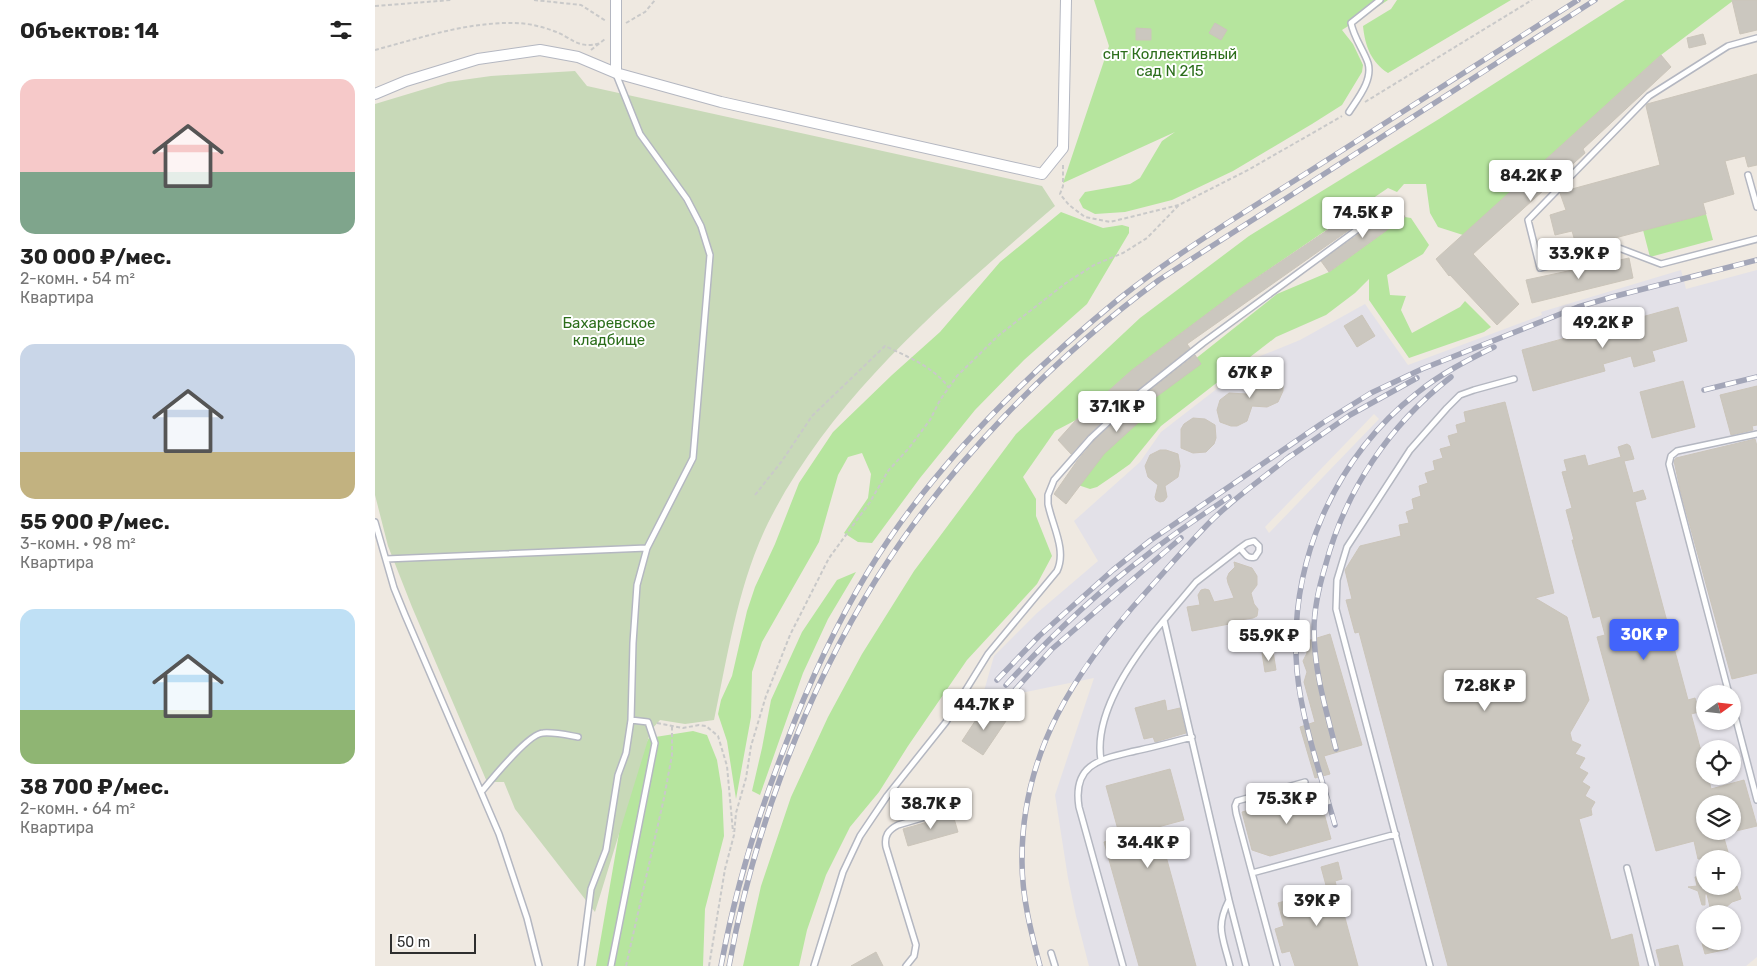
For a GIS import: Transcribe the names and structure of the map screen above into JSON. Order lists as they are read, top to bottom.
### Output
{
  "parks": ["снт Коллективный сад N 215", "Бахаревское кладбище"],
  "scale_bar": "50 m",
  "north": "right",
  "page": {
    "heading": "Объектов: 14",
    "list": [
      {
        "name": "30 000 ₽/мес.",
        "note": "2-комн. · 54 m² · Квартира"
      },
      {
        "name": "55 900 ₽/мес.",
        "note": "3-комн. · 98 m² · Квартира"
      },
      {
        "name": "38 700 ₽/мес.",
        "note": "2-комн. · 64 m² · Квартира"
      }
    ],
    "price": [
      "84.2K ₽",
      "74.5K ₽",
      "33.9K ₽",
      "49.2K ₽",
      "67K ₽",
      "37.1K ₽",
      "30K ₽",
      "55.9K ₽",
      "72.8K ₽",
      "44.7K ₽",
      "75.3K ₽",
      "38.7K ₽",
      "34.4K ₽",
      "39K ₽"
    ],
    "map_buttons": ["+", "−"],
    "scale": "50 m"
  }
}
